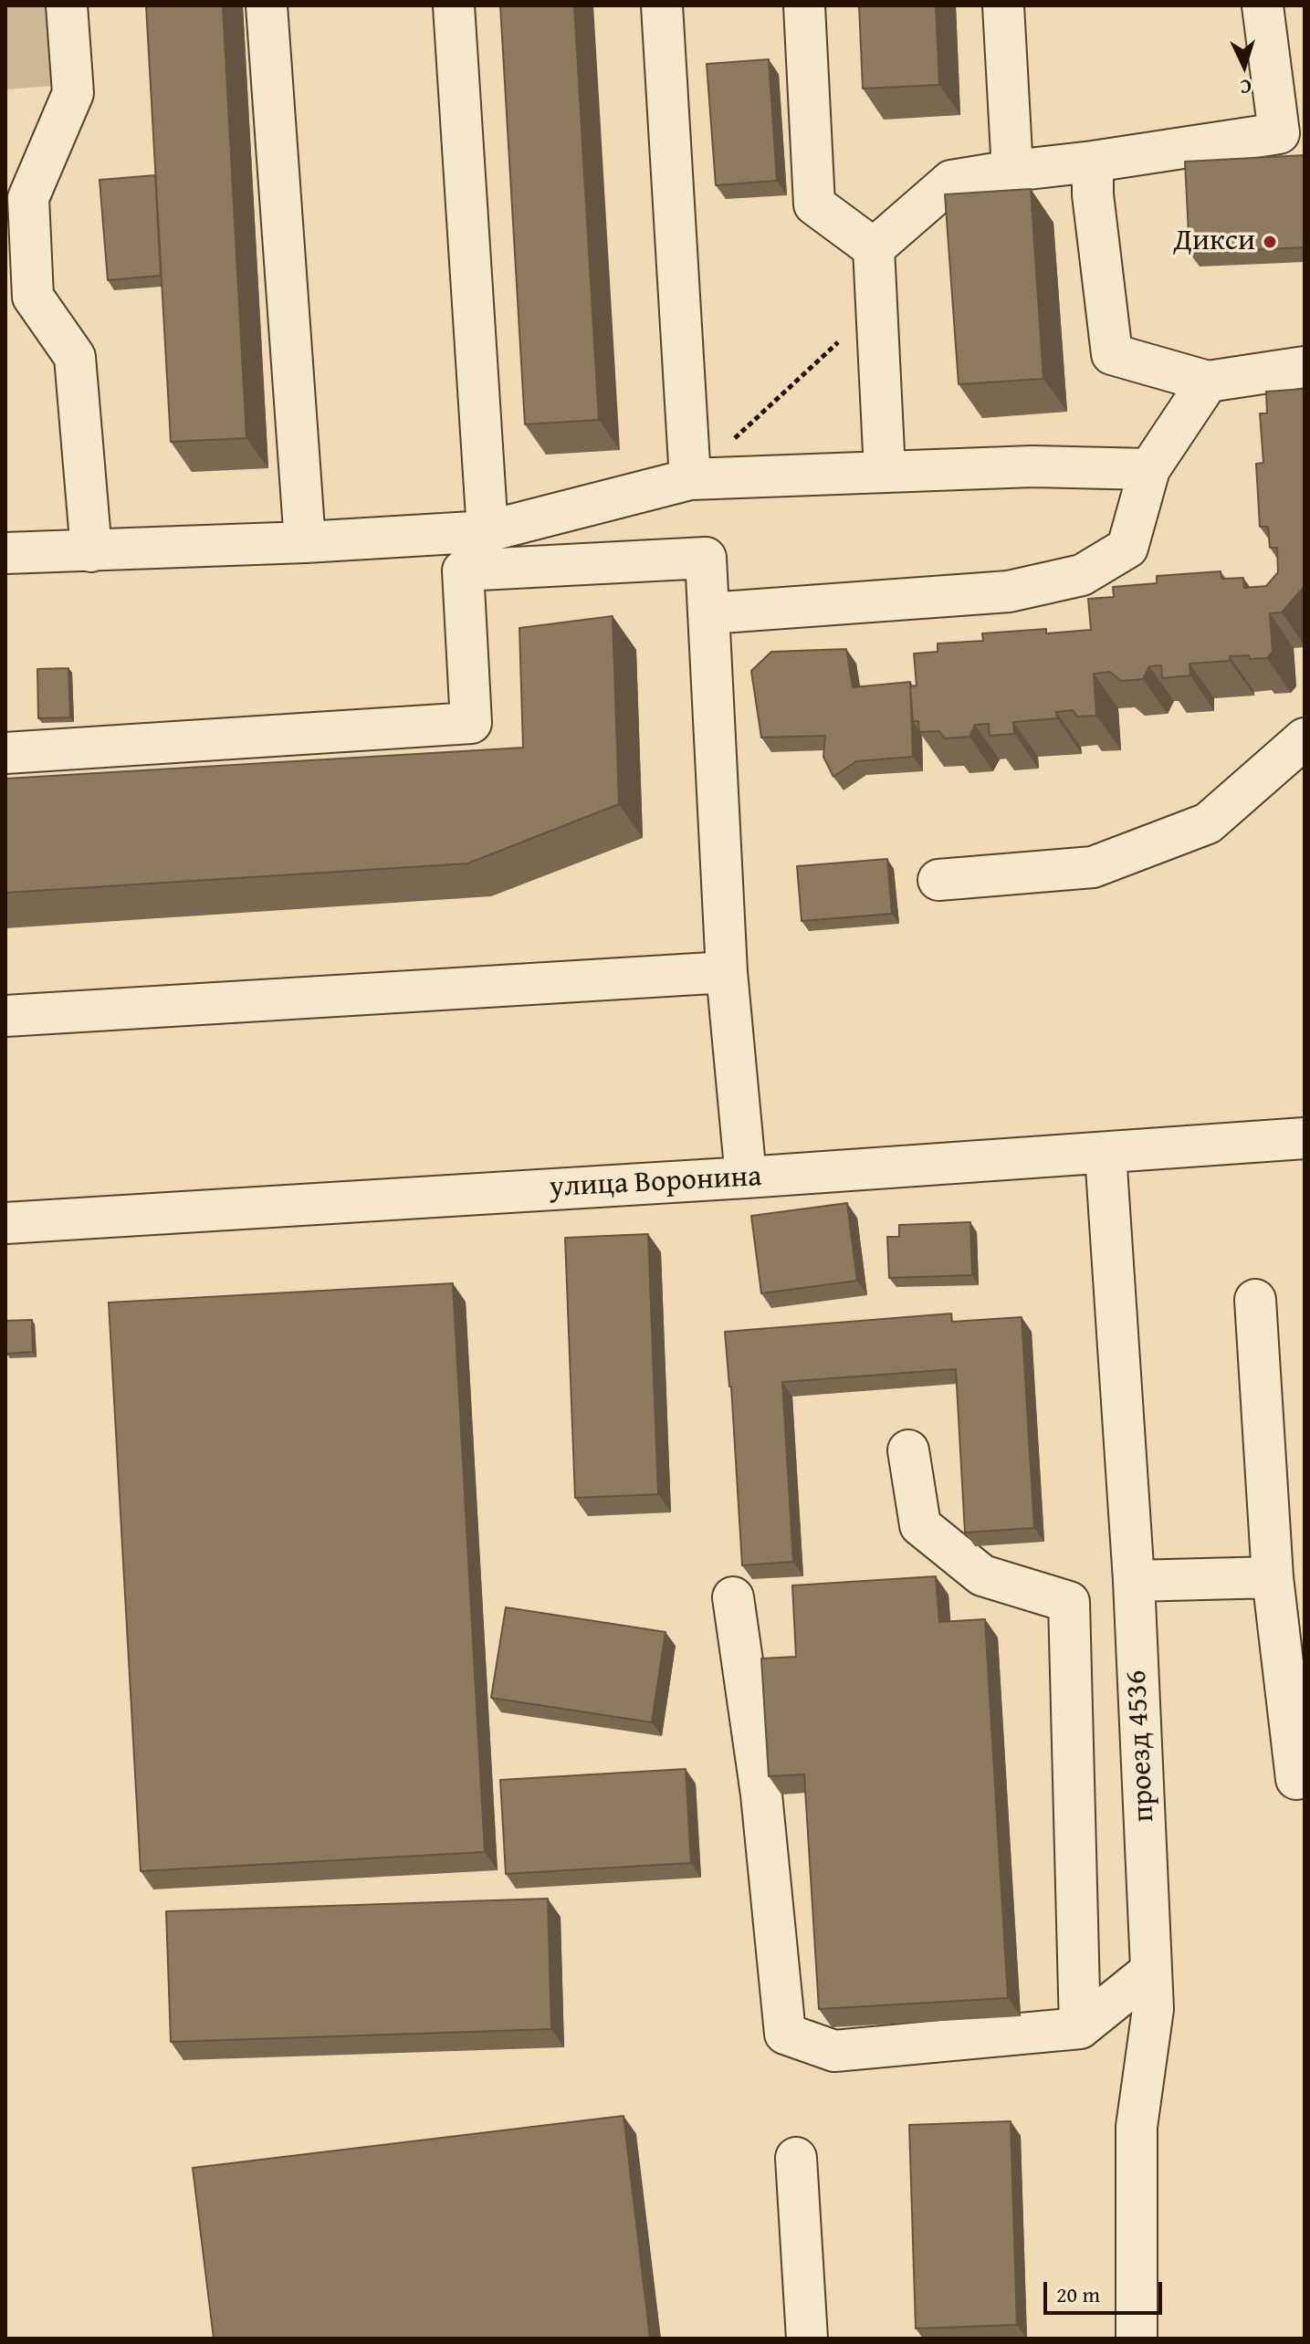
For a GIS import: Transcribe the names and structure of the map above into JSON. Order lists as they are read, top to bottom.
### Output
{
  "streets": {
    "street": ["улица Воронина", "проезд 4536"]
  },
  "crossings": [
    ["улица Воронина", "проезд 4536"]
  ],
  "places": ["Дикси"],
  "scale_bar": "20 m",
  "north": "bottom"
}
